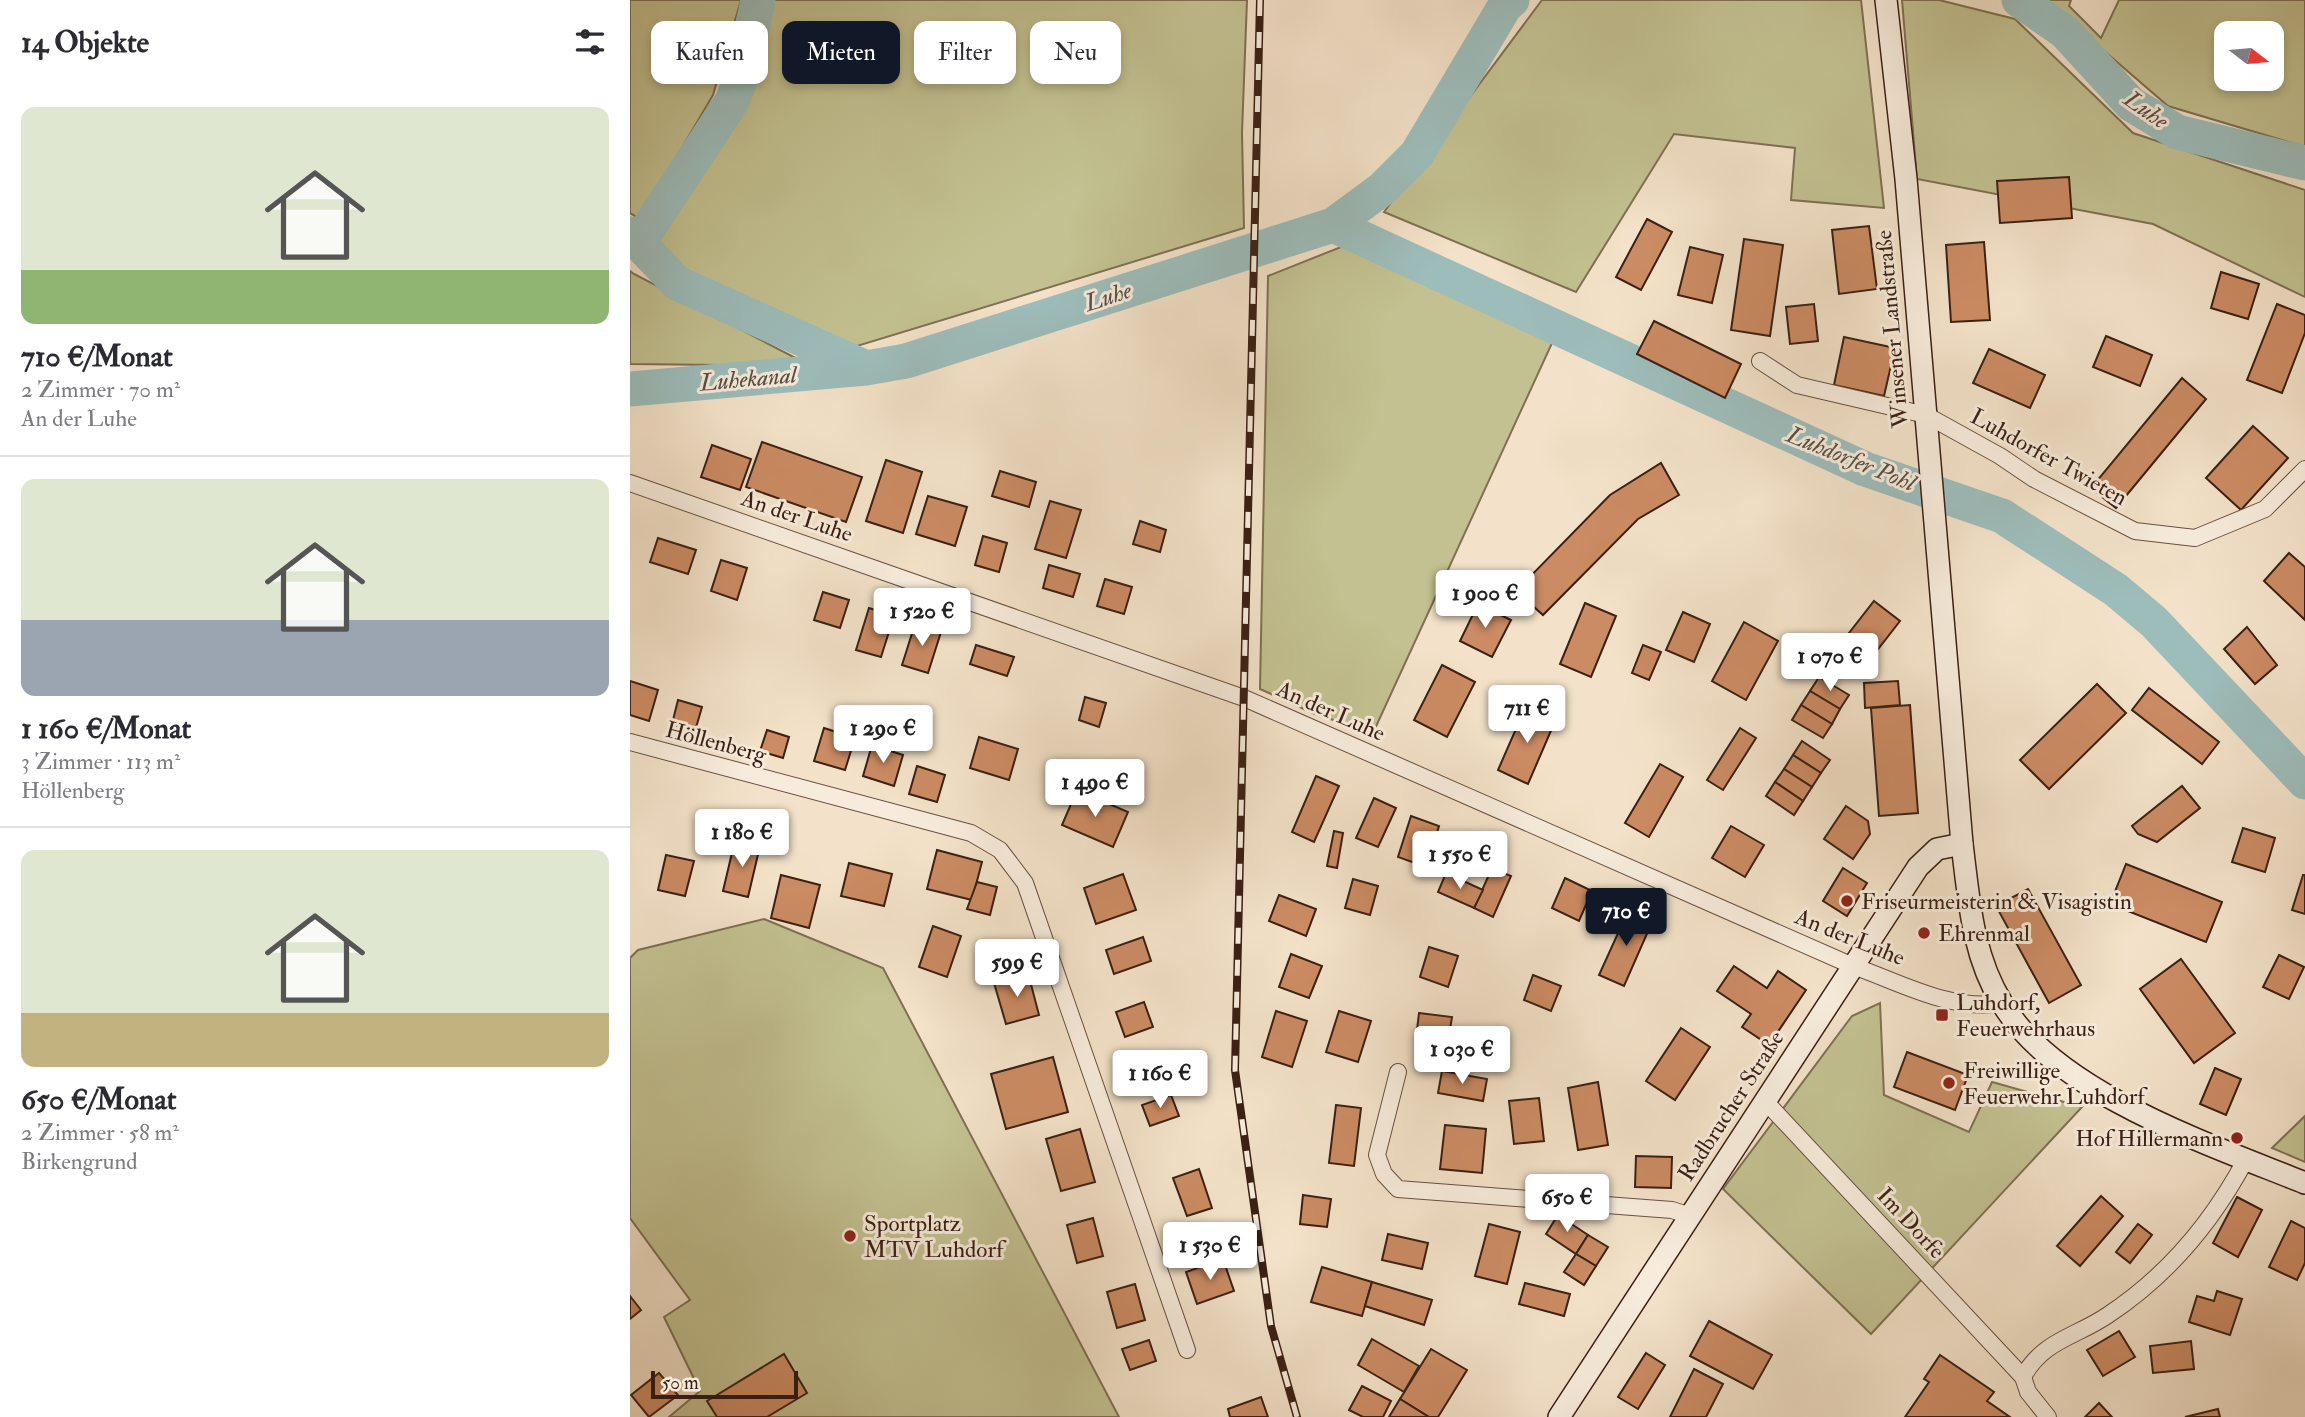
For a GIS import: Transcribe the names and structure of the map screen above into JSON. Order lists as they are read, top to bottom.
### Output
{
  "streets": {
    "main road": ["Winsener Landstraße", "Radbrucher Straße"],
    "street": [
      "Luhdorfer Twieten",
      "An der Luhe",
      "Höllenberg",
      "Im Dorfe"
    ]
  },
  "crossings": [
    ["Winsener Landstraße", "Luhdorfer Twieten"],
    ["Winsener Landstraße", "An der Luhe"],
    ["Winsener Landstraße", "Radbrucher Straße"],
    ["An der Luhe", "Radbrucher Straße"],
    ["Radbrucher Straße", "Im Dorfe"]
  ],
  "water": ["Luhe", "Luhekanal", "Luhdorfer Pohl"],
  "places": {
    "other": [
      "Friseurmeisterin & Visagistin",
      "Ehrenmal",
      "Freiwillige Feuerwehr Luhdorf",
      "Hof Hillermann",
      "Sportplatz MTV Luhdorf"
    ],
    "transit": ["Luhdorf, Feuerwehrhaus"]
  },
  "scale_bar": "50 m",
  "north": "right",
  "page": {
    "heading": "14 Objekte",
    "chip": [
      "Kaufen",
      "Mieten",
      "Filter",
      "Neu"
    ],
    "list": [
      {
        "name": "710 €/Monat",
        "note": "2 Zimmer · 70 m² · An der Luhe"
      },
      {
        "name": "1 160 €/Monat",
        "note": "3 Zimmer · 113 m² · Höllenberg"
      },
      {
        "name": "650 €/Monat",
        "note": "2 Zimmer · 58 m² · Birkengrund"
      }
    ],
    "price": [
      "1 900 €",
      "1 520 €",
      "1 070 €",
      "711 €",
      "1 290 €",
      "1 490 €",
      "1 180 €",
      "1 550 €",
      "710 €",
      "599 €",
      "1 030 €",
      "1 160 €",
      "650 €",
      "1 530 €"
    ],
    "scale": "50 m"
  }
}
